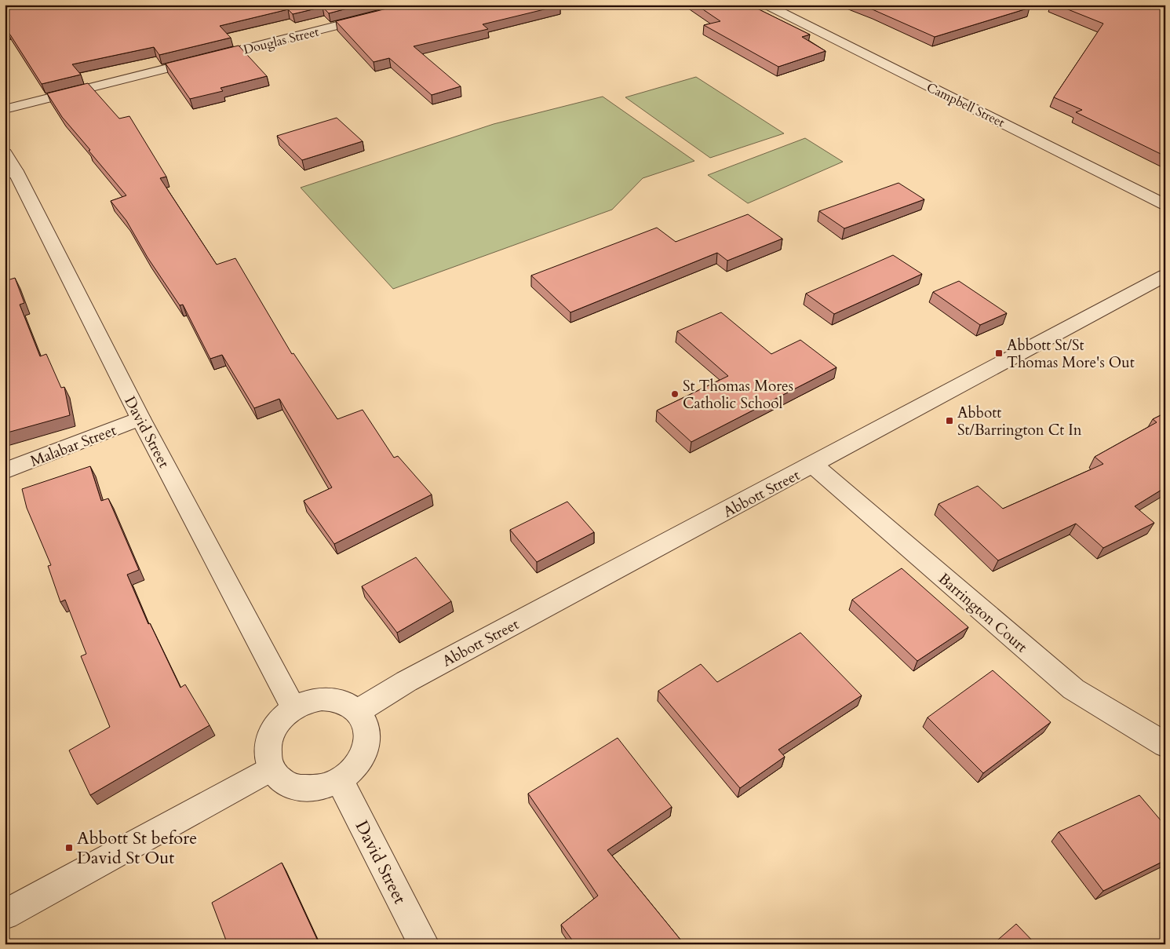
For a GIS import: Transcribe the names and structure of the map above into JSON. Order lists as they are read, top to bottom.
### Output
{
  "streets": {
    "street": [
      "Douglas Street",
      "Campbell Street",
      "David Street",
      "Malabar Street",
      "Abbott Street",
      "Barrington Court"
    ]
  },
  "crossings": [
    ["David Street", "Malabar Street"],
    ["David Street", "Abbott Street"],
    ["Abbott Street", "Barrington Court"]
  ],
  "places": {
    "transit": ["Abbott St/St Thomas More's Out", "Abbott St/Barrington Ct In", "Abbott St before David St Out"],
    "other": ["St Thomas Mores Catholic School"]
  }
}
